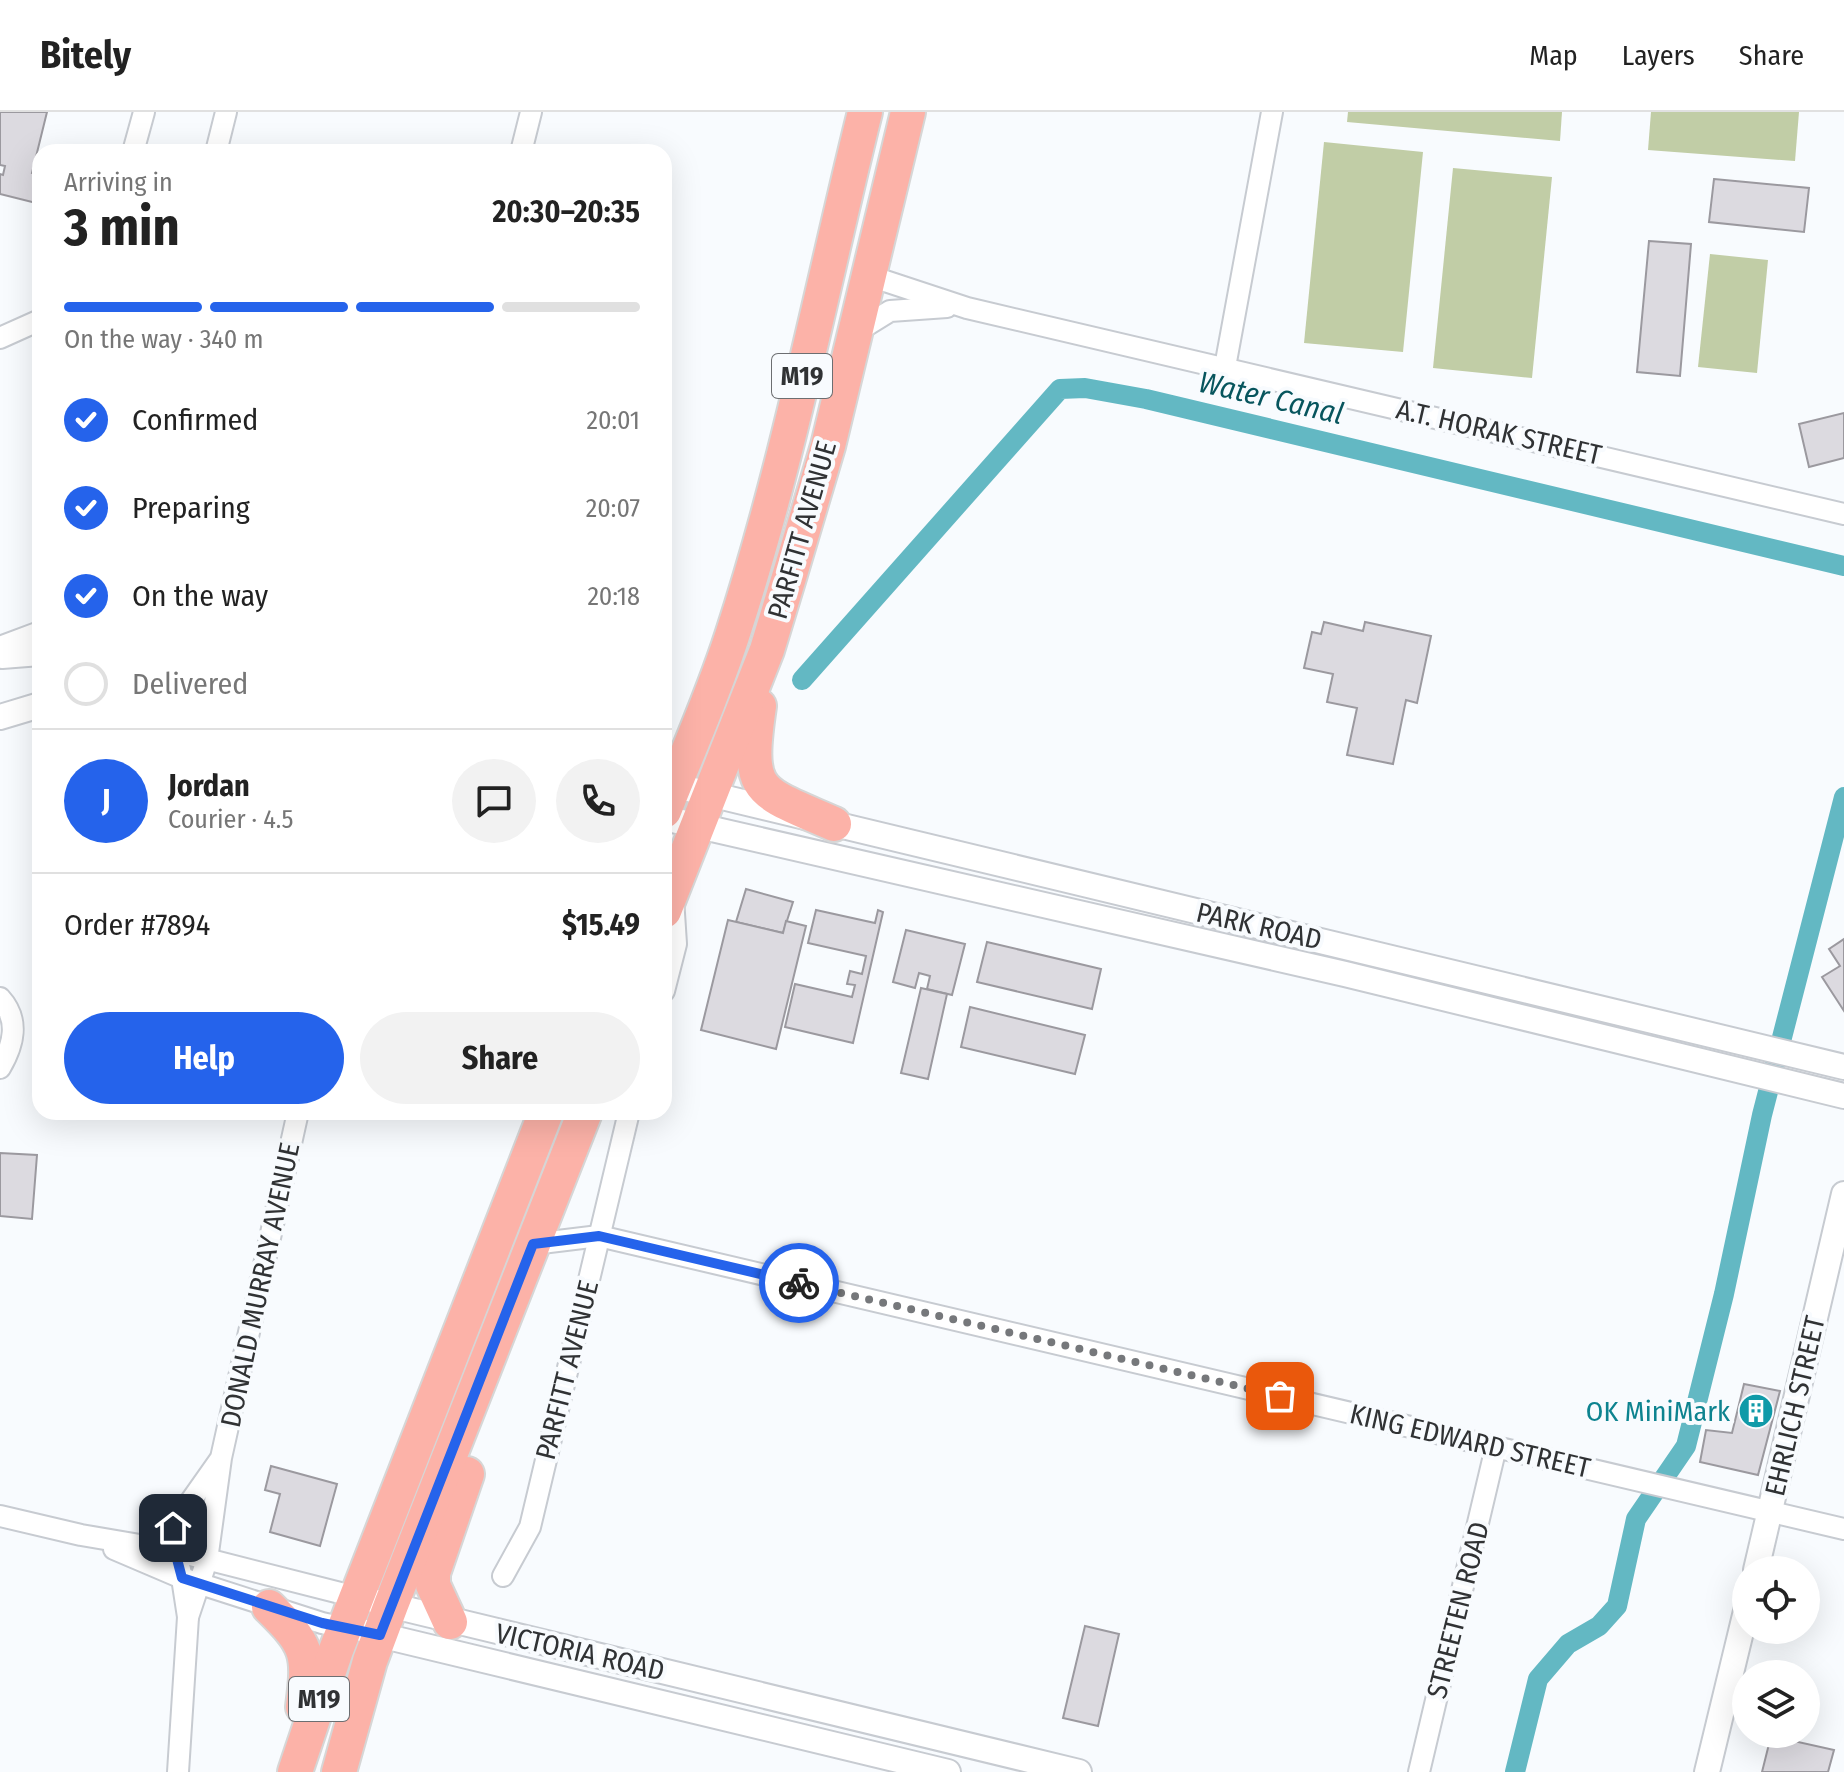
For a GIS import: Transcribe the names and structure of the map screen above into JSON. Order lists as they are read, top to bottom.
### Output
{
  "streets": {
    "highway": ["M19", "PARFITT AVENUE"],
    "street": [
      "A.T. HORAK STREET",
      "PARK ROAD",
      "DONALD MURRAY AVENUE",
      "EHRLICH STREET",
      "KING EDWARD STREET",
      "STREETEN ROAD",
      "VICTORIA ROAD"
    ]
  },
  "crossings": [
    ["M19", "KING EDWARD STREET"],
    ["M19", "VICTORIA ROAD"],
    ["A.T. HORAK STREET", "PARFITT AVENUE"],
    ["PARFITT AVENUE", "PARK ROAD"],
    ["PARFITT AVENUE", "KING EDWARD STREET"],
    ["DONALD MURRAY AVENUE", "VICTORIA ROAD"],
    ["EHRLICH STREET", "KING EDWARD STREET"],
    ["KING EDWARD STREET", "STREETEN ROAD"]
  ],
  "water": ["Water Canal"],
  "places": {
    "building": ["OK MiniMark"]
  },
  "page": {
    "header": "Bitely",
    "nav": ["Map", "Layers", "Share"],
    "heading": ["3 min", "Arriving in", "20:30–20:35"],
    "panel": [
      "Jordan",
      "Courier · 4.5",
      "Order #7894",
      "$15.49"
    ],
    "bar": "On the way · 340 m",
    "list": [
      ["Confirmed", "20:01"],
      ["Preparing", "20:07"],
      ["On the way", "20:18"],
      "Delivered"
    ],
    "round": "J",
    "buttons": ["Help", "Share"]
  }
}
